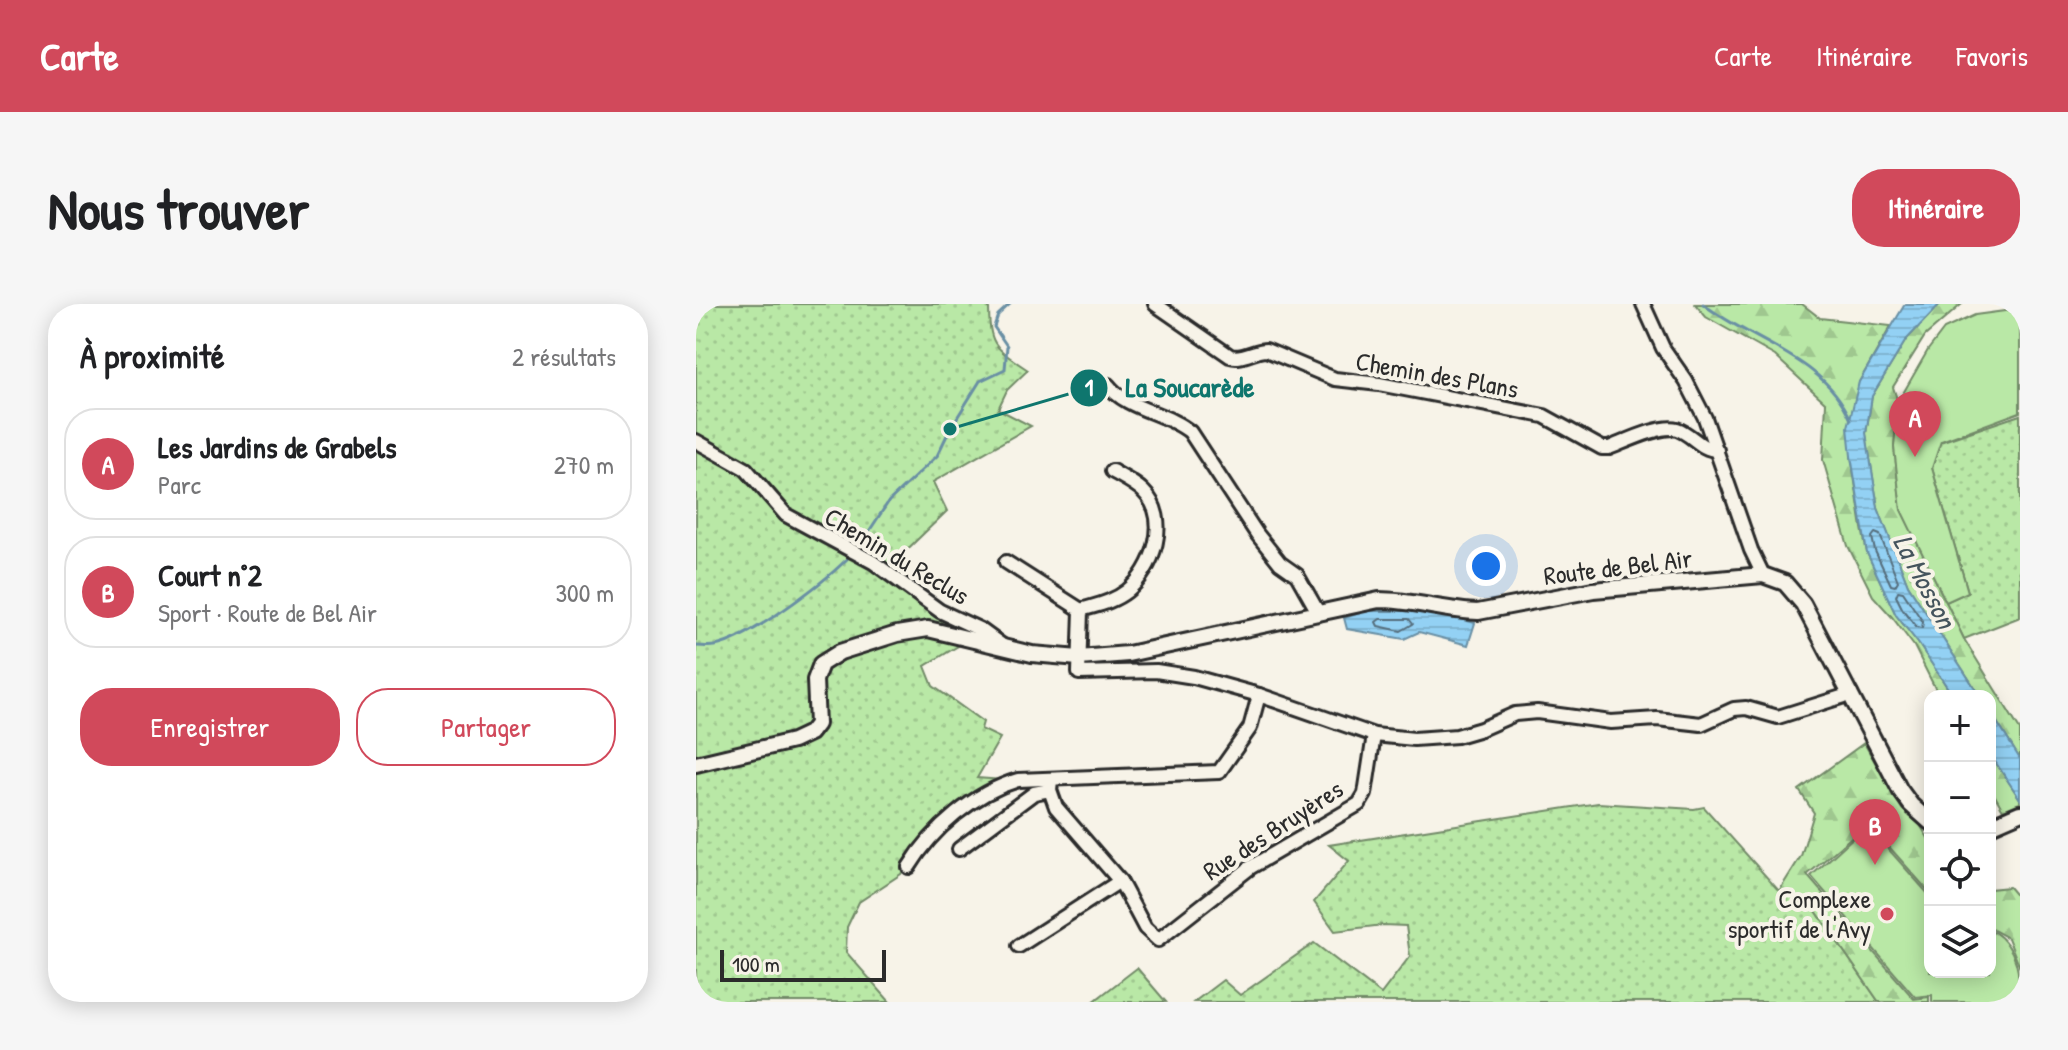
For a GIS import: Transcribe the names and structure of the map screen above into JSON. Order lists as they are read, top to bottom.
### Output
{
  "streets": {
    "street": [
      "Chemin des Plans",
      "Chemin du Reclus",
      "Route de Bel Air",
      "Rue des Bruyères"
    ]
  },
  "crossings": [
    ["Chemin du Reclus", "Route de Bel Air"]
  ],
  "water": ["La Mosson"],
  "places": ["La Soucarède", "Complexe sportif de l'Avy"],
  "scale_bar": "100 m",
  "page": {
    "header": "Carte",
    "nav": ["Carte", "Itinéraire", "Favoris"],
    "buttons": [
      "Itinéraire",
      ["Enregistrer", "Partager"]
    ],
    "title": "Nous trouver",
    "heading": ["À proximité", "2 résultats"],
    "pins": ["A", "B"],
    "list": [
      {
        "mark": "A",
        "name": "Les Jardins de Grabels",
        "note": "Parc",
        "value": "270 m"
      },
      {
        "mark": "B",
        "name": "Court n°2",
        "note": "Sport · Route de Bel Air",
        "value": "300 m"
      }
    ],
    "map_buttons": ["+", "−"],
    "scale": "100 m"
  }
}
